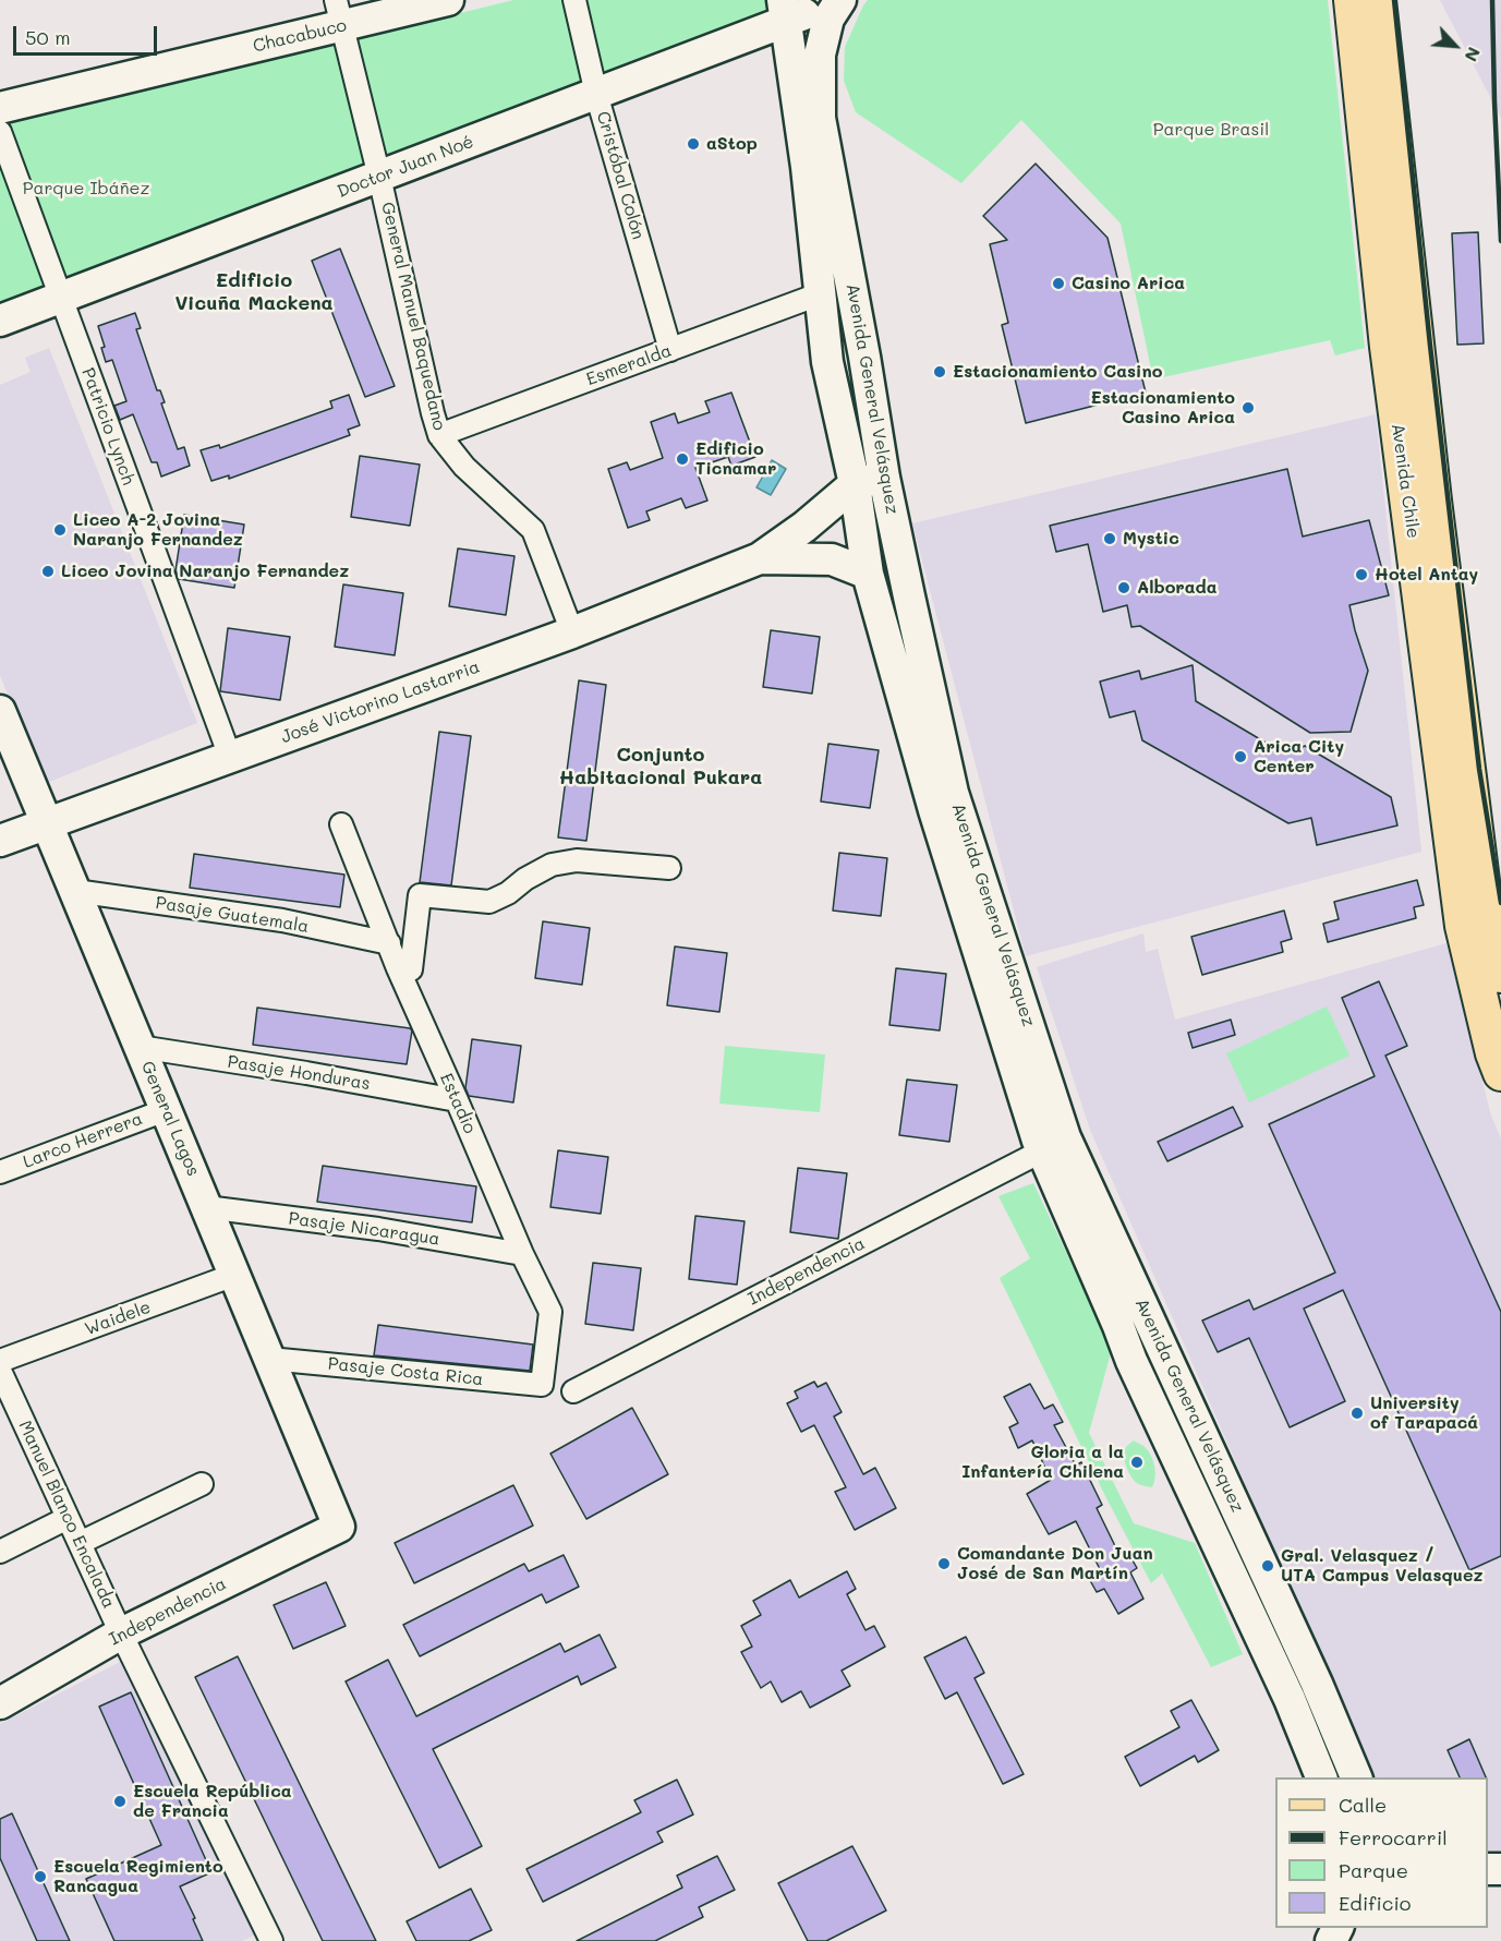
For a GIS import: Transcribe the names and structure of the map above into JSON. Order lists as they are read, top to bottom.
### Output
{
  "streets": {
    "main road": [
      "Chacabuco",
      "Doctor Juan Noé",
      "Avenida General Velásquez",
      "Avenida Chile",
      "José Victorino Lastarria",
      "General Lagos",
      "Independencia"
    ],
    "street": [
      "Cristóbal Colón",
      "General Manuel Baquedano",
      "Esmeralda",
      "Patricio Lynch",
      "Pasaje Guatemala",
      "Pasaje Honduras",
      "Estadio",
      "Larco Herrera",
      "Pasaje Nicaragua",
      "Waidele",
      "Pasaje Costa Rica",
      "Manuel Blanco Encalada"
    ]
  },
  "crossings": [
    ["Chacabuco", "General Manuel Baquedano"],
    ["Doctor Juan Noé", "Cristóbal Colón"],
    ["Doctor Juan Noé", "General Manuel Baquedano"],
    ["Doctor Juan Noé", "Avenida General Velásquez"],
    ["Doctor Juan Noé", "Patricio Lynch"],
    ["Cristóbal Colón", "Esmeralda"],
    ["General Manuel Baquedano", "Esmeralda"],
    ["General Manuel Baquedano", "José Victorino Lastarria"],
    ["Esmeralda", "Avenida General Velásquez"],
    ["Avenida General Velásquez", "José Victorino Lastarria"],
    ["Avenida General Velásquez", "Independencia"],
    ["Patricio Lynch", "José Victorino Lastarria"],
    ["José Victorino Lastarria", "General Lagos"],
    ["Pasaje Guatemala", "Estadio"],
    ["Pasaje Guatemala", "General Lagos"],
    ["Pasaje Honduras", "Estadio"],
    ["Pasaje Honduras", "General Lagos"],
    ["Estadio", "Pasaje Nicaragua"],
    ["Estadio", "Pasaje Costa Rica"],
    ["General Lagos", "Larco Herrera"],
    ["General Lagos", "Pasaje Nicaragua"],
    ["General Lagos", "Independencia"],
    ["General Lagos", "Waidele"],
    ["General Lagos", "Pasaje Costa Rica"],
    ["Independencia", "Manuel Blanco Encalada"]
  ],
  "districts": ["Edificio Vicuña Mackena", "Conjunto Habitacional Pukara"],
  "parks": ["Parque Brasil", "Parque Ibáñez"],
  "places": [
    "aStop",
    "Casino Arica",
    "Estacionamiento Casino",
    "Estacionamiento Casino Arica",
    "Edificio Ticnamar",
    "Liceo A-2 Jovina Naranjo Fernandez",
    "Mystic",
    "Liceo Jovina Naranjo Fernandez",
    "Hotel Antay",
    "Alborada",
    "Arica City Center",
    "University of Tarapacá",
    "Gloria a la Infantería Chilena",
    "Comandante Don Juan José de San Martín",
    "Gral. Velasquez / UTA Campus Velasquez",
    "Escuela República de Francia",
    "Escuela Regimiento Rancagua"
  ],
  "legend": [
    "Calle",
    "Ferrocarril",
    "Parque",
    "Edificio"
  ],
  "scale_bar": "50 m",
  "north": "bottom right"
}
